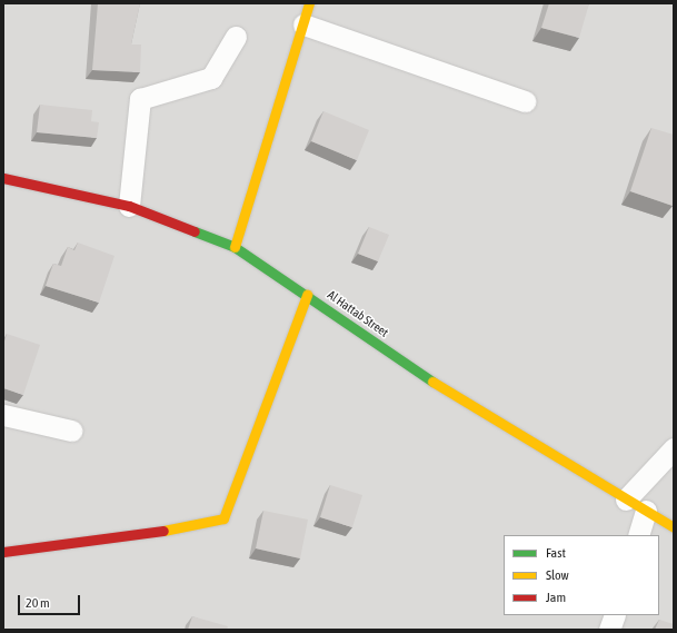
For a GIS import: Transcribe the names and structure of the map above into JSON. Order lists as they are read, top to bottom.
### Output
{
  "streets": {
    "street": ["Al Hattab Street"]
  },
  "legend": ["Fast", "Slow", "Jam"],
  "scale_bar": "20 m"
}
